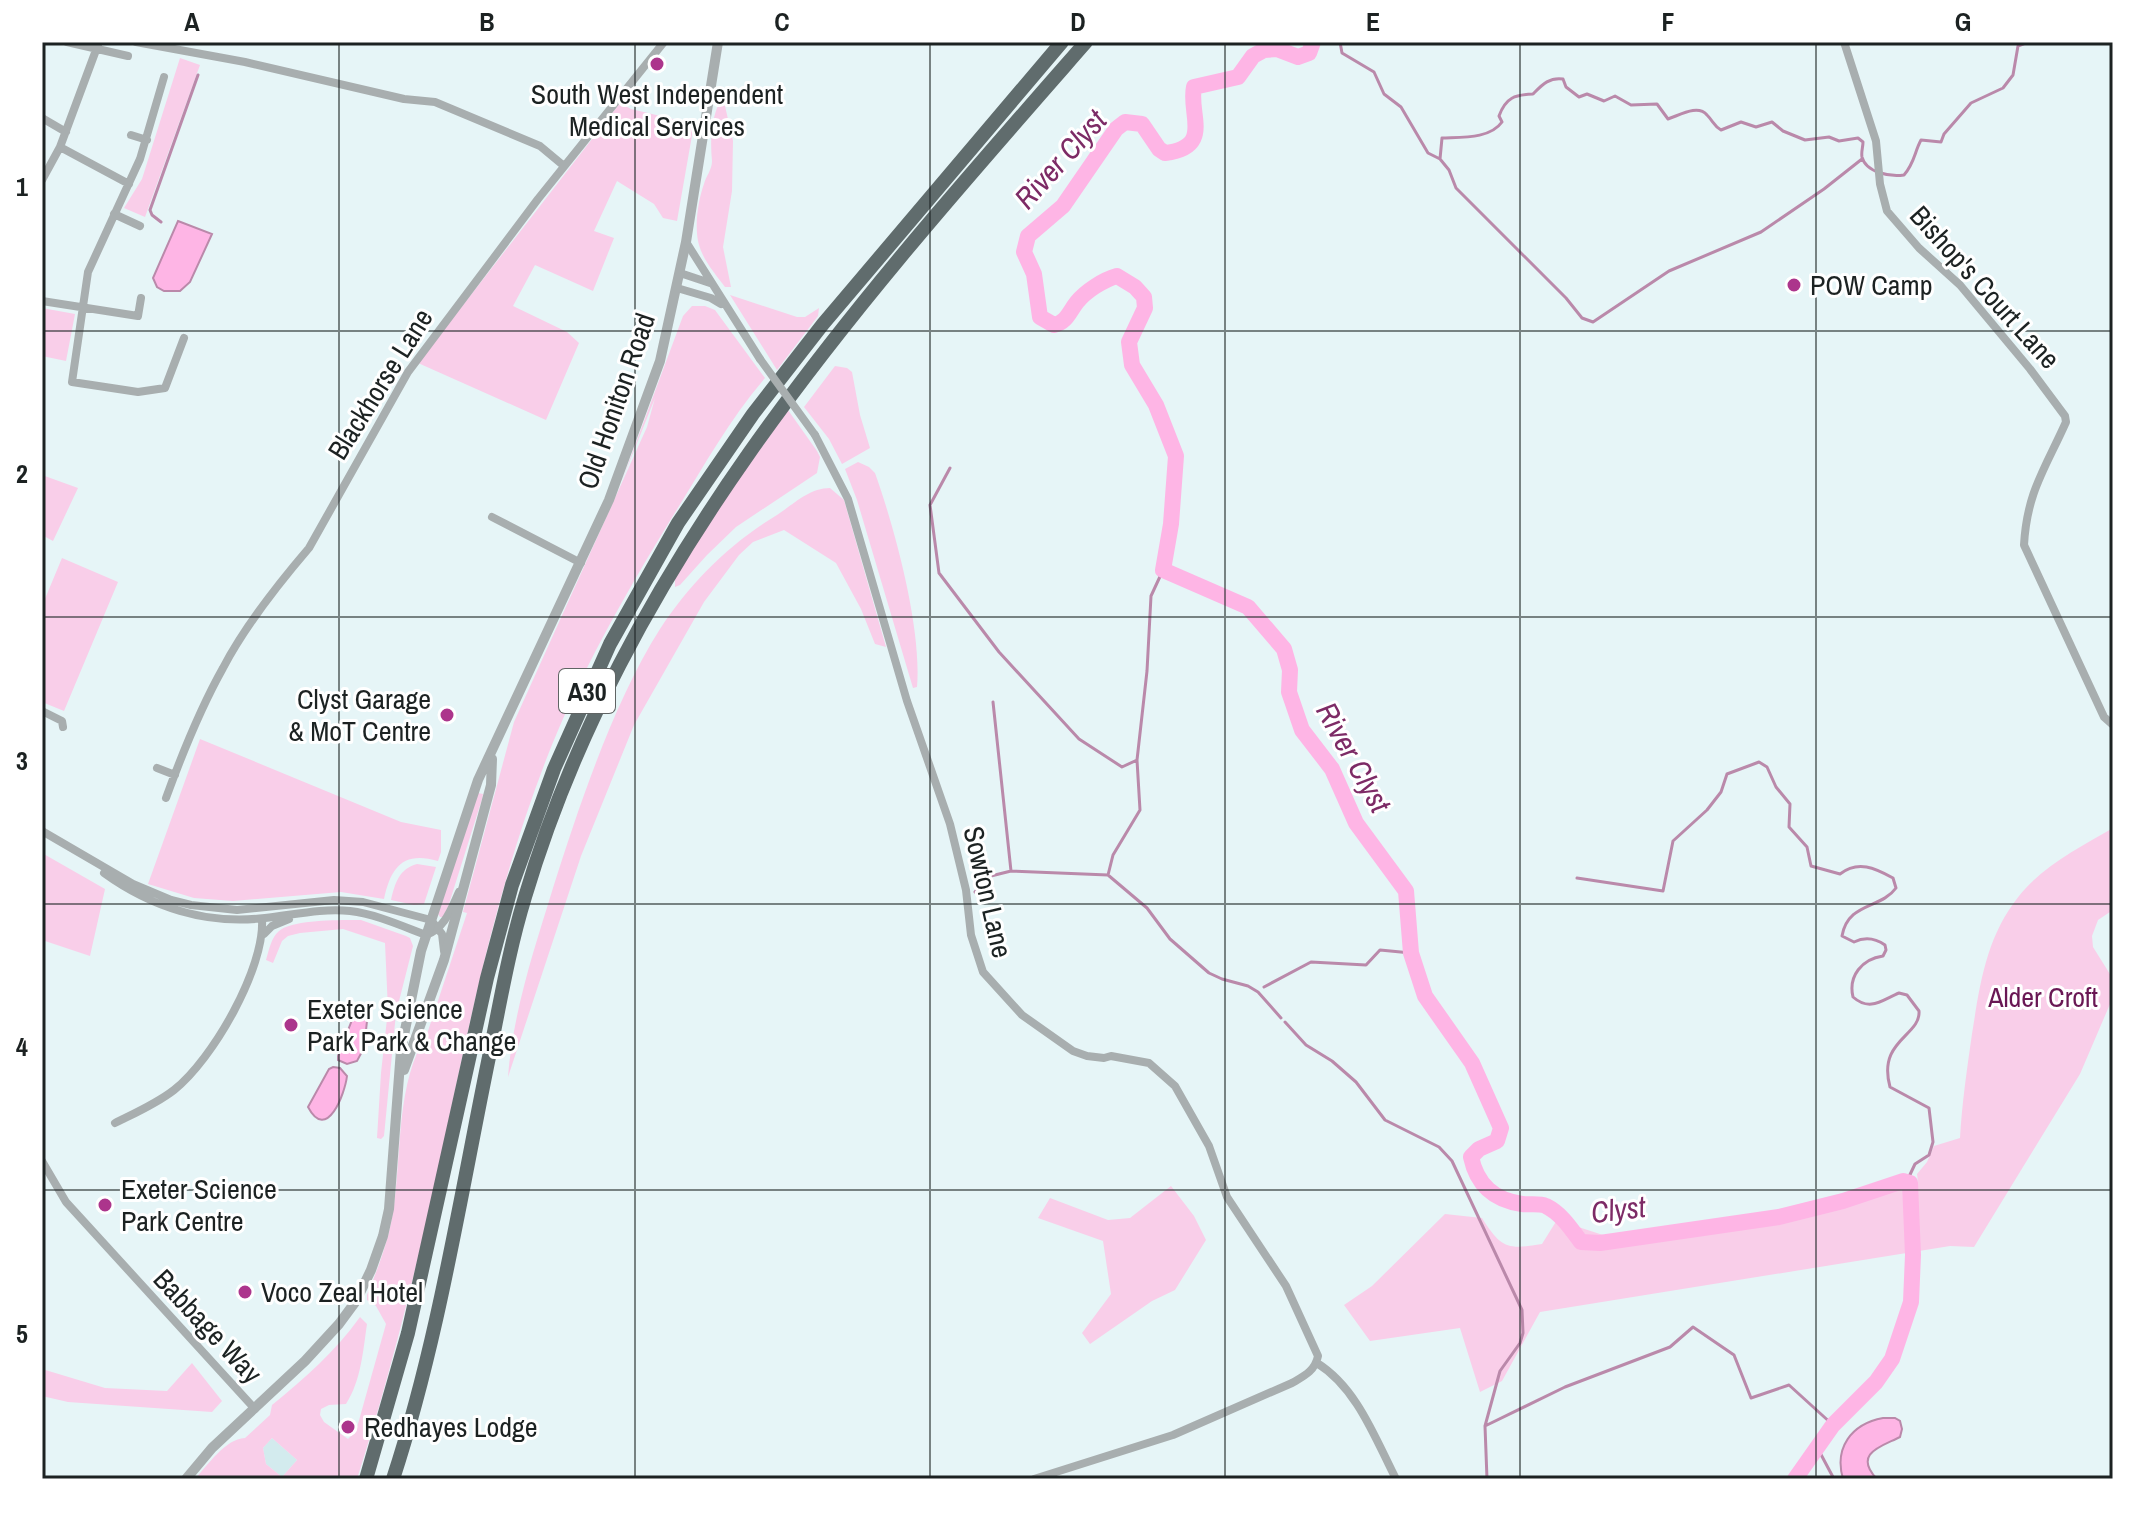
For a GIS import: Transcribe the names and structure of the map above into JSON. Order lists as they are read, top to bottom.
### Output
{
  "streets": {
    "highway": ["A30"],
    "street": [
      "Bishop's Court Lane",
      "Blackhorse Lane",
      "Old Honiton Road",
      "Sowton Lane",
      "Babbage Way"
    ]
  },
  "crossings": [
    ["Old Honiton Road", "Sowton Lane"],
    ["Old Honiton Road", "Babbage Way"]
  ],
  "water": ["River Clyst", "Clyst"],
  "parks": ["Alder Croft"],
  "places": [
    "South West Independent Medical Services",
    "POW Camp",
    "Clyst Garage & MoT Centre",
    "Exeter Science Park Park & Change",
    "Exeter Science Park Centre",
    "Voco Zeal Hotel",
    "Redhayes Lodge"
  ],
  "grid": {
    "columns": [
      "A",
      "B",
      "C",
      "D",
      "E",
      "F",
      "G"
    ],
    "rows": [
      "1",
      "2",
      "3",
      "4",
      "5"
    ]
  }
}
